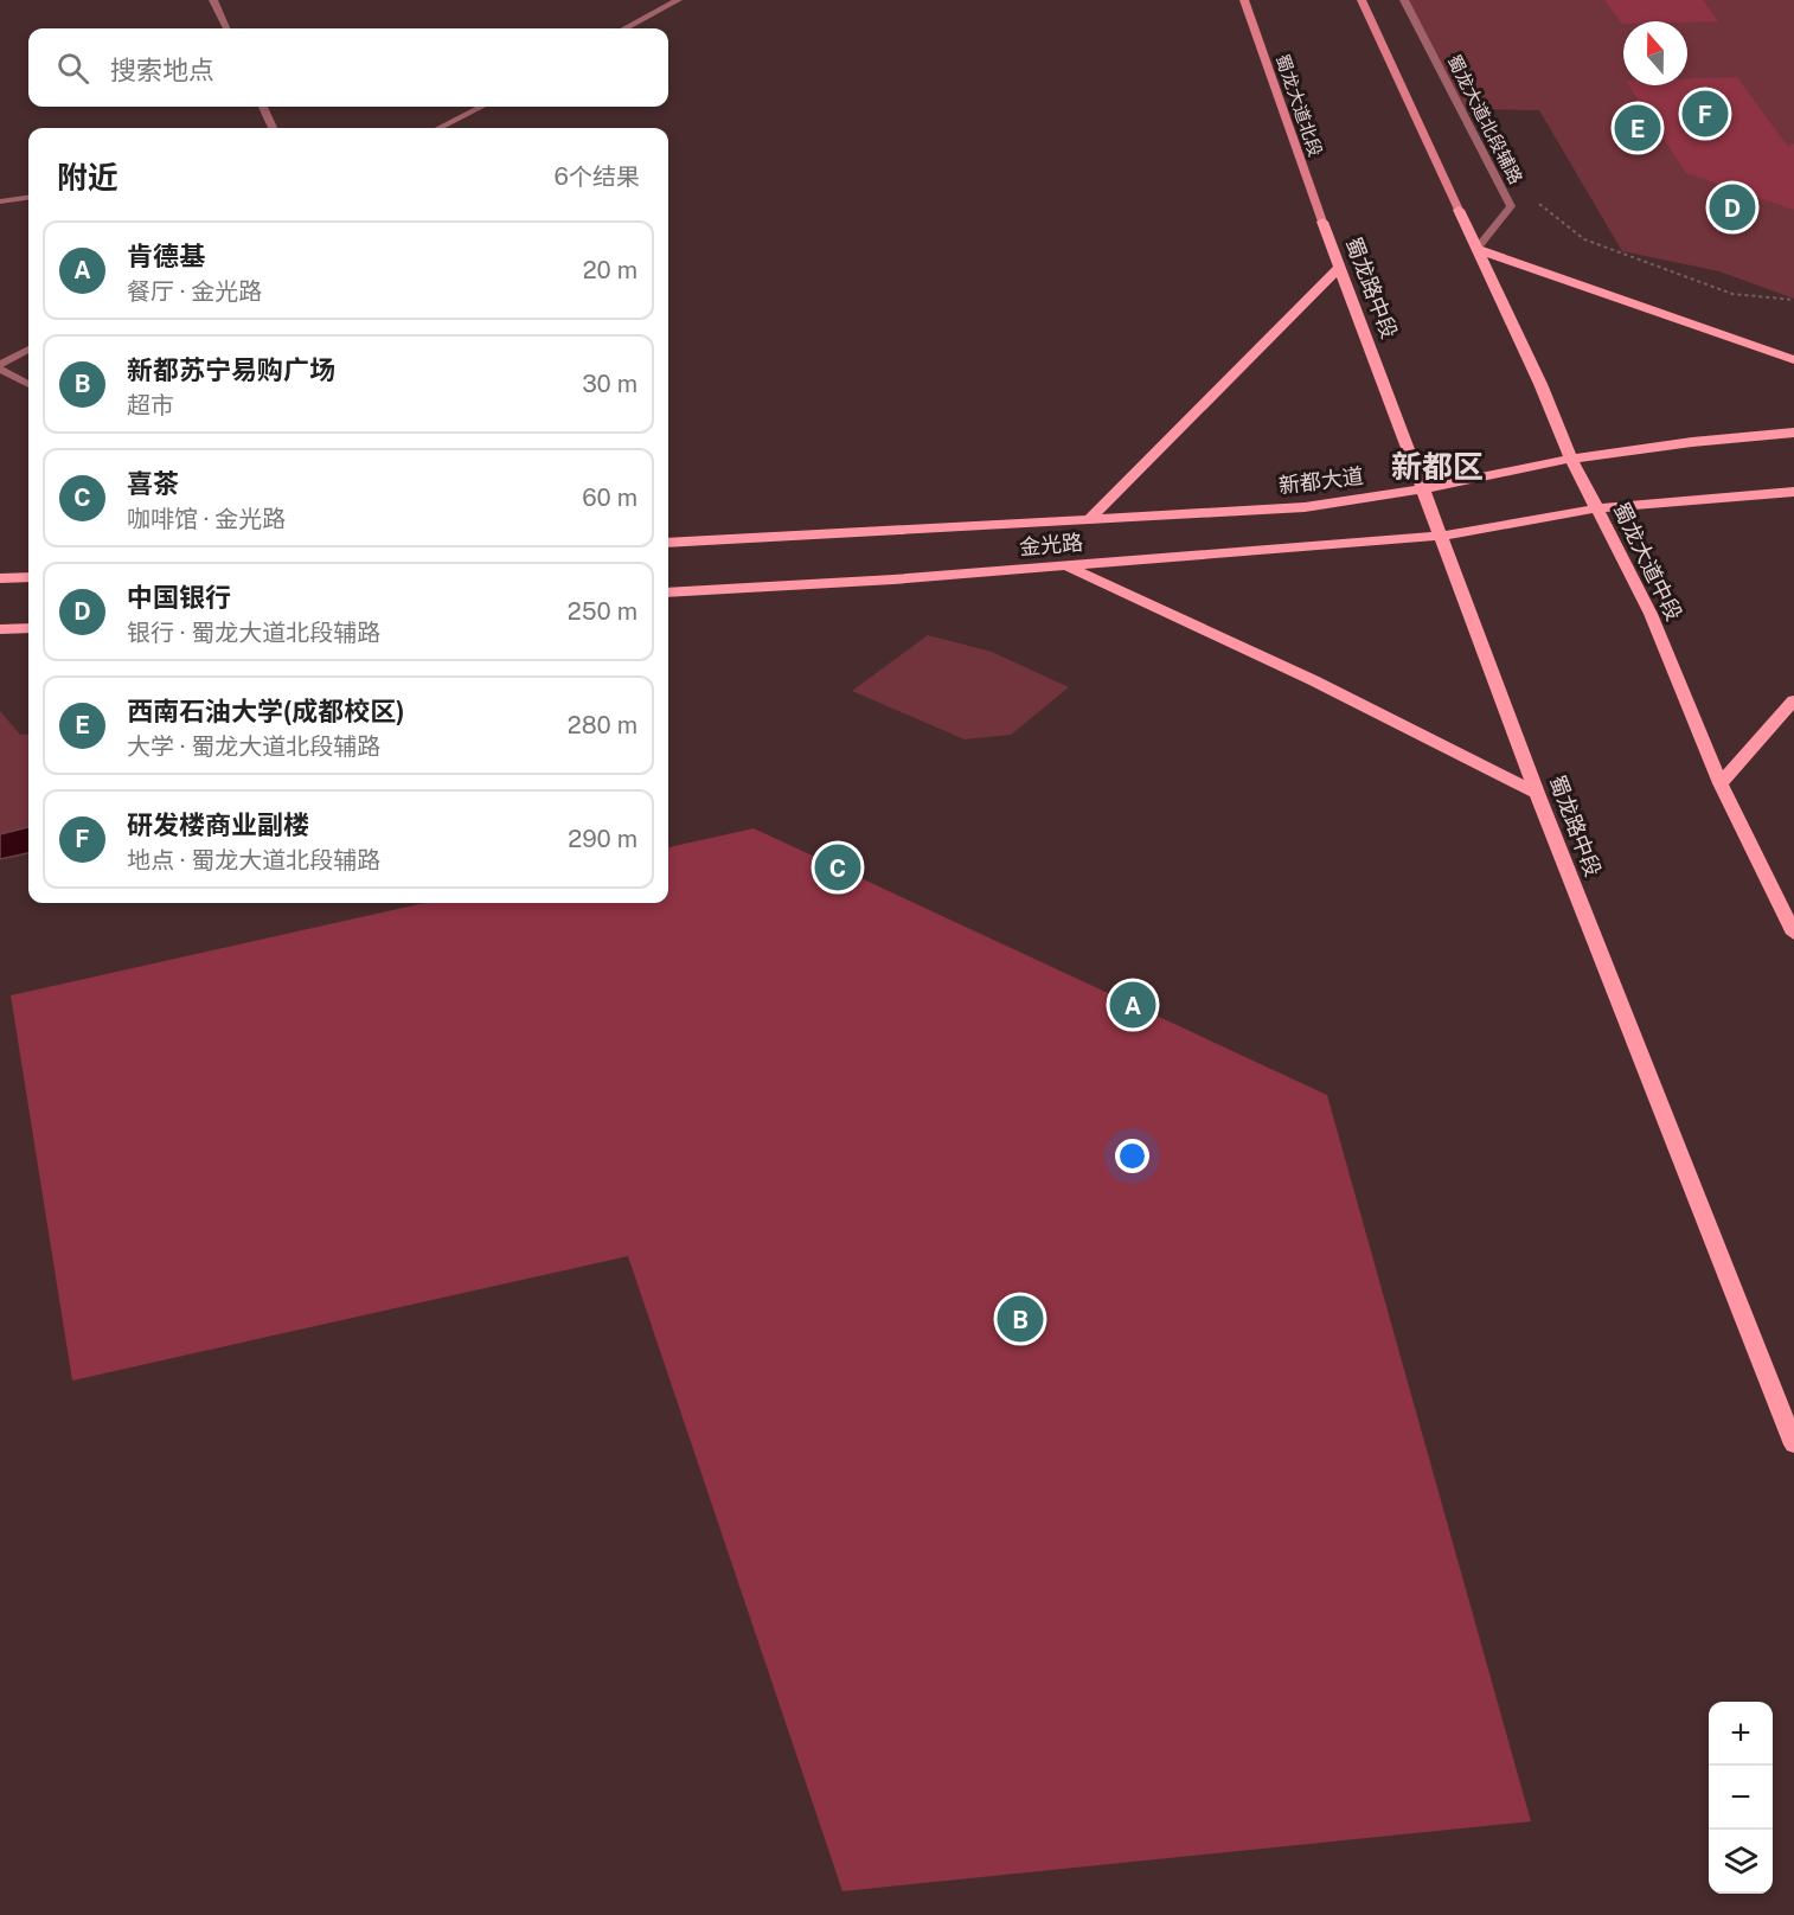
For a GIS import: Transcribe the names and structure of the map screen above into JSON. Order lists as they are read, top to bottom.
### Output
{
  "streets": {
    "main road": [
      "蜀龙大道北段",
      "蜀龙路中段",
      "新都大道",
      "金光路",
      "蜀龙大道中段"
    ],
    "street": ["蜀龙大道北段辅路"]
  },
  "crossings": [
    ["蜀龙大道北段", "蜀龙路中段"],
    ["蜀龙大道北段辅路", "蜀龙大道中段"],
    ["蜀龙路中段", "新都大道"],
    ["蜀龙路中段", "金光路"],
    ["新都大道", "蜀龙大道中段"],
    ["金光路", "蜀龙大道中段"]
  ],
  "districts": ["新都区"],
  "north": "top",
  "page": {
    "search": "搜索地点",
    "pins": [
      "F",
      "E",
      "D",
      "C",
      "A",
      "B"
    ],
    "heading": ["附近", "6个结果"],
    "list": [
      {
        "mark": "A",
        "name": "肯德基",
        "note": "餐厅 · 金光路",
        "value": "20 m"
      },
      {
        "mark": "B",
        "name": "新都苏宁易购广场",
        "note": "超市",
        "value": "30 m"
      },
      {
        "mark": "C",
        "name": "喜茶",
        "note": "咖啡馆 · 金光路",
        "value": "60 m"
      },
      {
        "mark": "D",
        "name": "中国银行",
        "note": "银行 · 蜀龙大道北段辅路",
        "value": "250 m"
      },
      {
        "mark": "E",
        "name": "西南石油大学(成都校区)",
        "note": "大学 · 蜀龙大道北段辅路",
        "value": "280 m"
      },
      {
        "mark": "F",
        "name": "研发楼商业副楼",
        "note": "地点 · 蜀龙大道北段辅路",
        "value": "290 m"
      }
    ],
    "map_buttons": ["+", "−"]
  }
}
